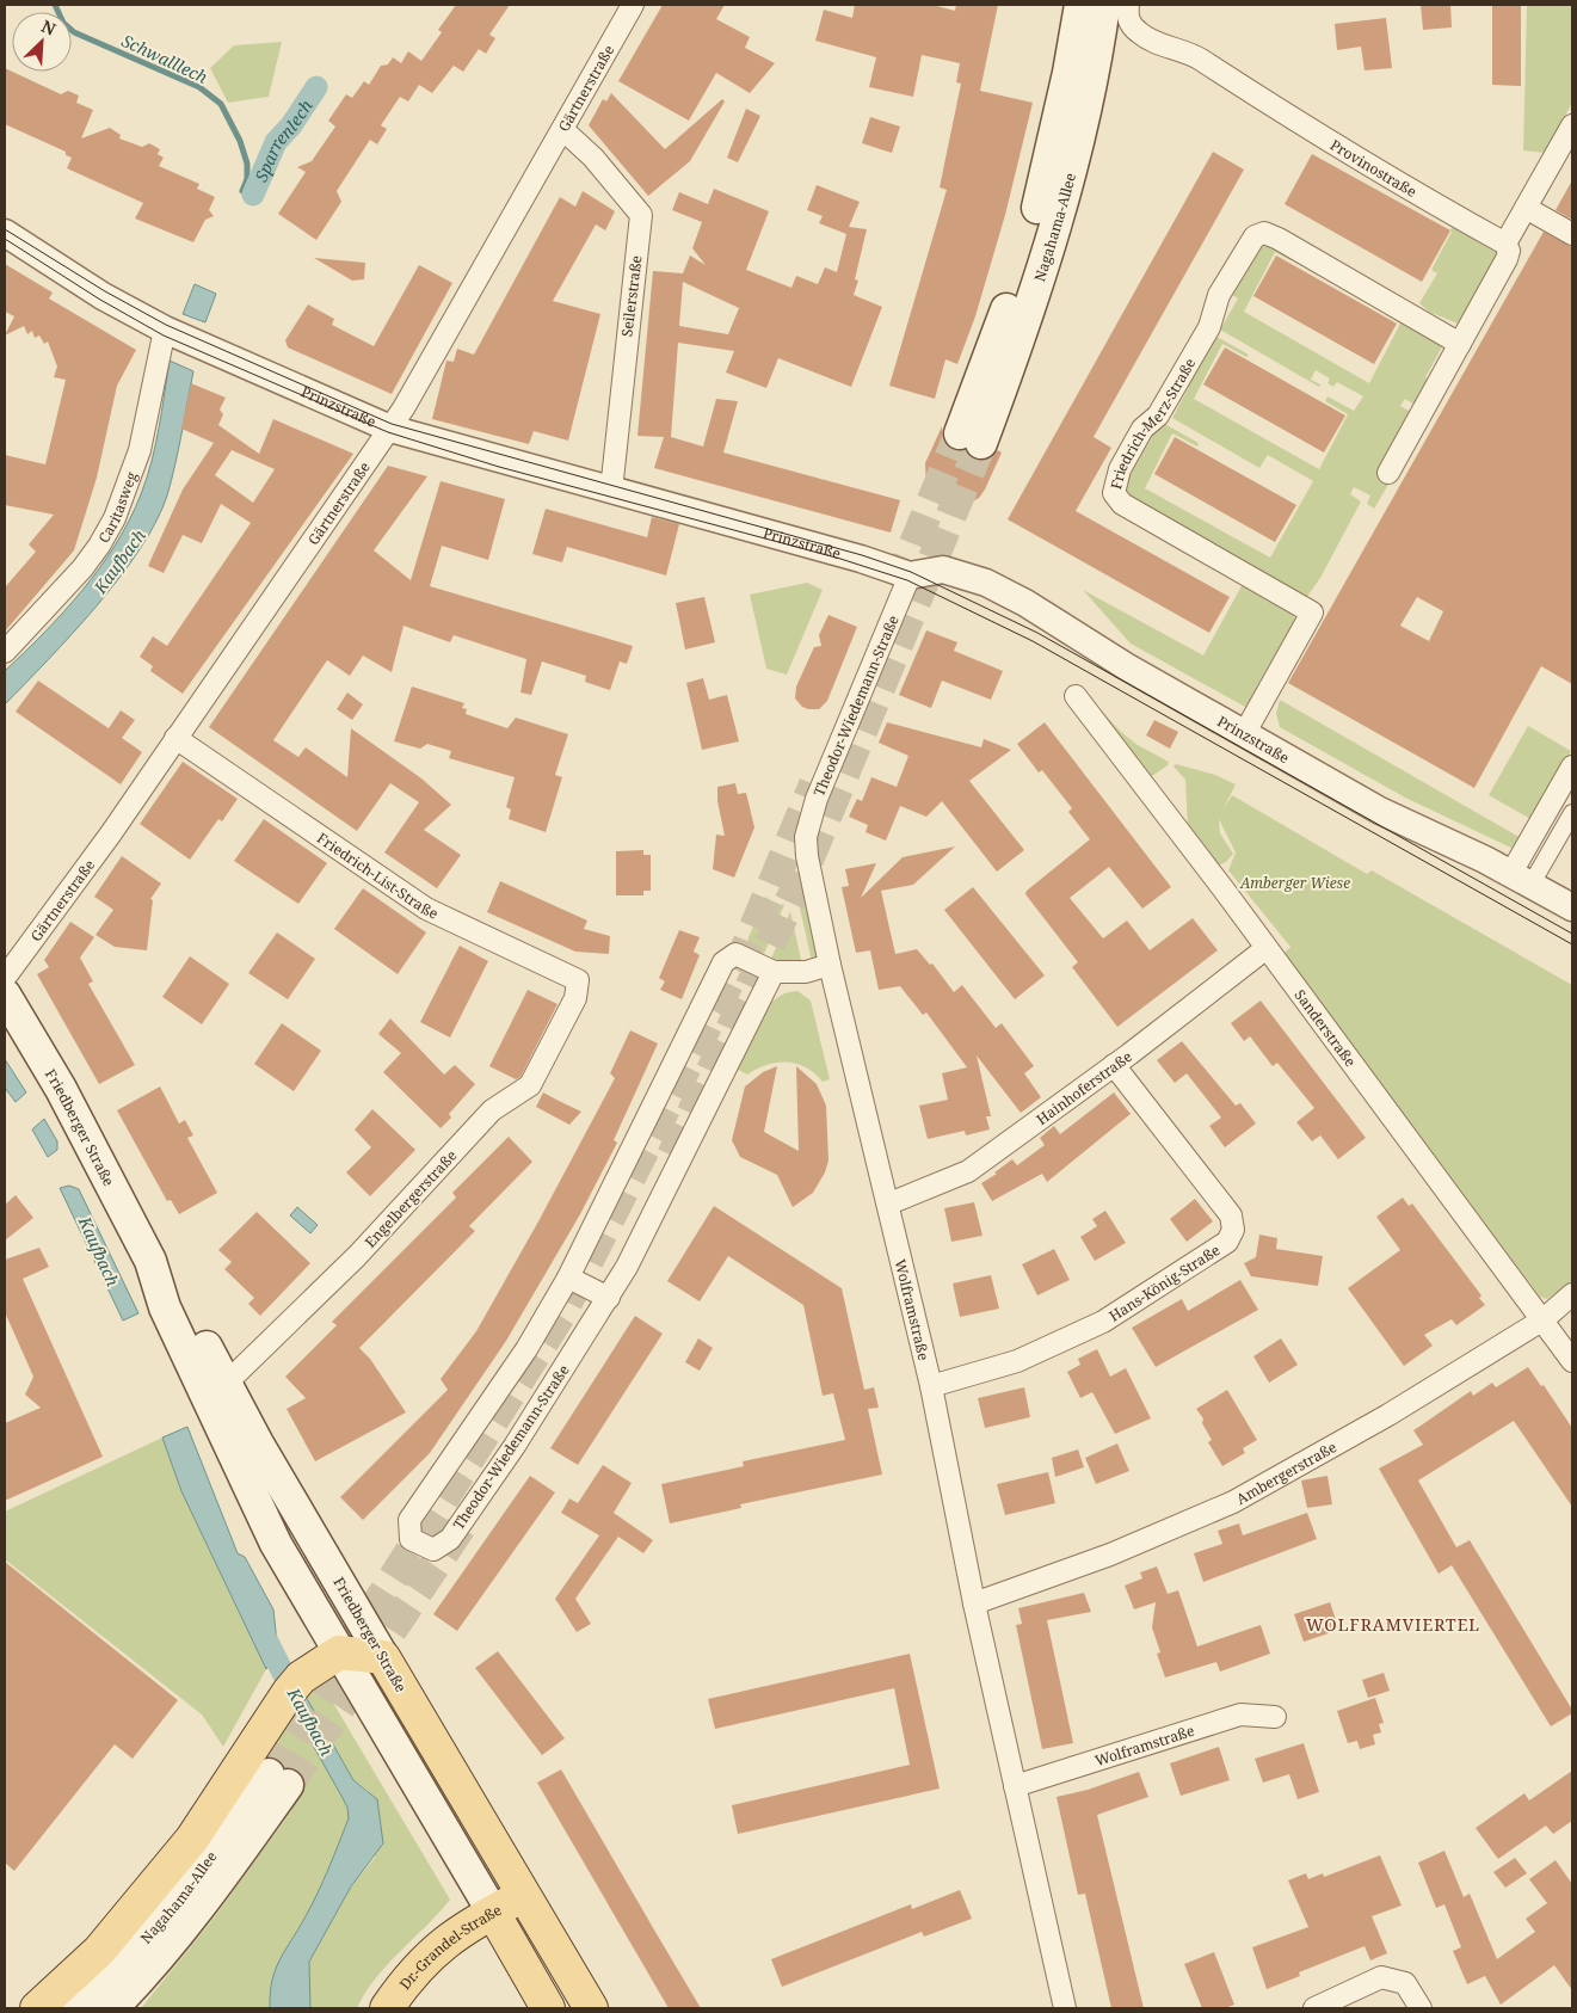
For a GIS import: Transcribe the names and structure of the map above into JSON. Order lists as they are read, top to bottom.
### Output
{
  "streets": {
    "main road": ["Nagahama-Allee", "Friedberger Straße", "Dr.-Grandel-Straße"],
    "street": [
      "Gärtnerstraße",
      "Provinostraße",
      "Seilerstraße",
      "Prinzstraße",
      "Friedrich-Merz-Straße",
      "Caritasweg",
      "Theodor-Wiedemann-Straße",
      "Friedrich-List-Straße",
      "Sanderstraße",
      "Hainhoferstraße",
      "Engelbergerstraße",
      "Hans-König-Straße",
      "Wolframstraße",
      "Ambergerstraße"
    ]
  },
  "crossings": [
    ["Gärtnerstraße", "Seilerstraße"],
    ["Gärtnerstraße", "Prinzstraße"],
    ["Gärtnerstraße", "Friedrich-List-Straße"],
    ["Provinostraße", "Nagahama-Allee"],
    ["Seilerstraße", "Prinzstraße"],
    ["Prinzstraße", "Friedrich-Merz-Straße"],
    ["Prinzstraße", "Caritasweg"],
    ["Prinzstraße", "Theodor-Wiedemann-Straße"],
    ["Theodor-Wiedemann-Straße", "Wolframstraße"],
    ["Friedrich-List-Straße", "Engelbergerstraße"],
    ["Sanderstraße", "Hainhoferstraße"],
    ["Sanderstraße", "Ambergerstraße"],
    ["Hainhoferstraße", "Hans-König-Straße"],
    ["Hainhoferstraße", "Wolframstraße"],
    ["Friedberger Straße", "Engelbergerstraße"],
    ["Friedberger Straße", "Dr.-Grandel-Straße"],
    ["Hans-König-Straße", "Wolframstraße"],
    ["Wolframstraße", "Ambergerstraße"]
  ],
  "districts": ["WOLFRAMVIERTEL"],
  "water": ["Schwalllech", "Sparrenlech", "Kaufbach"],
  "parks": ["Amberger Wiese"],
  "north": "top right"
}
